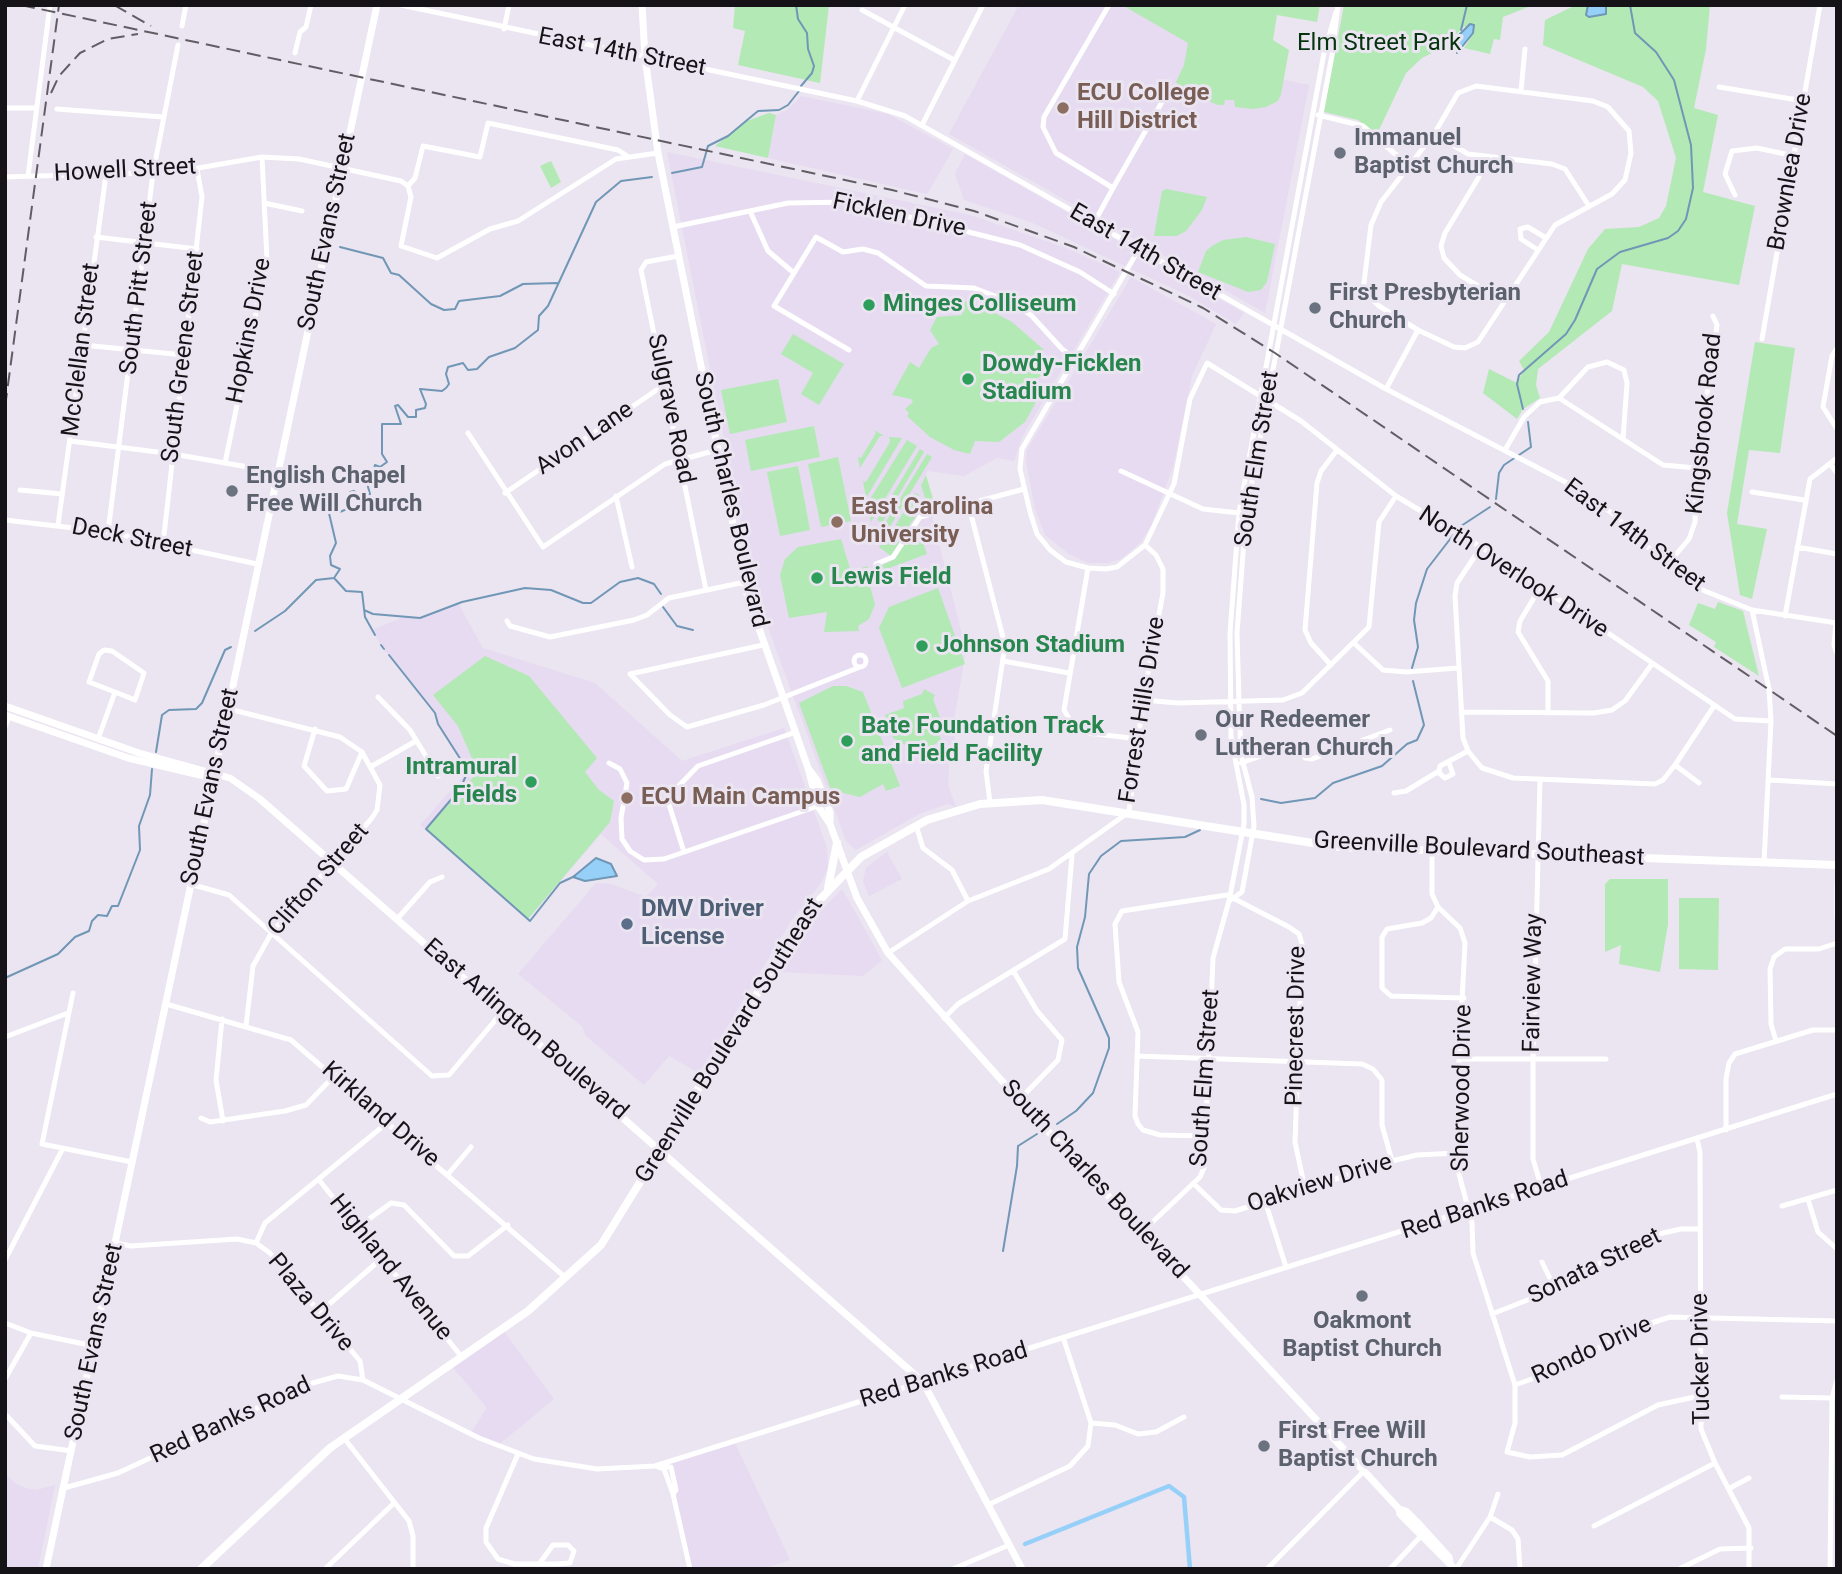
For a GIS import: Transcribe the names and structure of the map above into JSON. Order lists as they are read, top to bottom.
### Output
{
  "streets": {
    "highway": ["Greenville Boulevard Southeast"],
    "main road": ["South Evans Street", "South Charles Boulevard", "East Arlington Boulevard"],
    "street": [
      "East 14th Street",
      "Howell Street",
      "Brownlea Drive",
      "Ficklen Drive",
      "South Pitt Street",
      "Hopkins Drive",
      "McClellan Street",
      "South Greene Street",
      "Sulgrave Road",
      "Kingsbrook Road",
      "Avon Lane",
      "South Elm Street",
      "Deck Street",
      "North Overlook Drive",
      "Forrest Hills Drive",
      "Clifton Street",
      "Fairview Way",
      "Pinecrest Drive",
      "Sherwood Drive",
      "Kirkland Drive",
      "Oakview Drive",
      "Red Banks Road",
      "Sonata Street",
      "Highland Avenue",
      "Plaza Drive",
      "Rondo Drive",
      "Tucker Drive"
    ]
  },
  "crossings": [
    ["East 14th Street", "Kingsbrook Road"],
    ["East 14th Street", "South Elm Street"],
    ["East 14th Street", "South Charles Boulevard"],
    ["Howell Street", "South Evans Street"],
    ["Howell Street", "South Pitt Street"],
    ["Howell Street", "Hopkins Drive"],
    ["Howell Street", "McClellan Street"],
    ["Howell Street", "South Greene Street"],
    ["Ficklen Drive", "South Charles Boulevard"],
    ["South Evans Street", "Deck Street"],
    ["South Evans Street", "Clifton Street"],
    ["South Evans Street", "East Arlington Boulevard"],
    ["South Evans Street", "Kirkland Drive"],
    ["South Evans Street", "Red Banks Road"],
    ["South Evans Street", "Plaza Drive"],
    ["South Pitt Street", "Deck Street"],
    ["McClellan Street", "Deck Street"],
    ["South Greene Street", "Deck Street"],
    ["Sulgrave Road", "Avon Lane"],
    ["Sulgrave Road", "South Charles Boulevard"],
    ["South Elm Street", "South Charles Boulevard"],
    ["South Elm Street", "North Overlook Drive"],
    ["South Elm Street", "Greenville Boulevard Southeast"],
    ["South Elm Street", "Pinecrest Drive"],
    ["South Elm Street", "Oakview Drive"],
    ["South Charles Boulevard", "Forrest Hills Drive"],
    ["South Charles Boulevard", "Greenville Boulevard Southeast"],
    ["South Charles Boulevard", "Red Banks Road"],
    ["Forrest Hills Drive", "Greenville Boulevard Southeast"],
    ["Greenville Boulevard Southeast", "Fairview Way"],
    ["Greenville Boulevard Southeast", "East Arlington Boulevard"],
    ["Greenville Boulevard Southeast", "Kirkland Drive"],
    ["Greenville Boulevard Southeast", "Red Banks Road"],
    ["Greenville Boulevard Southeast", "Highland Avenue"],
    ["Clifton Street", "East Arlington Boulevard"],
    ["Clifton Street", "Kirkland Drive"],
    ["Fairview Way", "Red Banks Road"],
    ["Pinecrest Drive", "Oakview Drive"],
    ["East Arlington Boulevard", "Red Banks Road"],
    ["Sherwood Drive", "Oakview Drive"],
    ["Sherwood Drive", "Red Banks Road"],
    ["Sherwood Drive", "Sonata Street"],
    ["Sherwood Drive", "Rondo Drive"],
    ["Sherwood Drive", "Tucker Drive"],
    ["Red Banks Road", "Plaza Drive"],
    ["Red Banks Road", "Tucker Drive"],
    ["Sonata Street", "Tucker Drive"],
    ["Rondo Drive", "Tucker Drive"]
  ],
  "parks": ["Elm Street Park"],
  "places": [
    "ECU College Hill District",
    "Immanuel Baptist Church",
    "Minges Colliseum",
    "First Presbyterian Church",
    "Dowdy-Ficklen Stadium",
    "English Chapel Free Will Church",
    "East Carolina University",
    "Lewis Field",
    "Johnson Stadium",
    "Our Redeemer Lutheran Church",
    "Bate Foundation Track and Field Facility",
    "Intramural Fields",
    "ECU Main Campus",
    "DMV Driver License",
    "Oakmont Baptist Church",
    "First Free Will Baptist Church"
  ]
}
